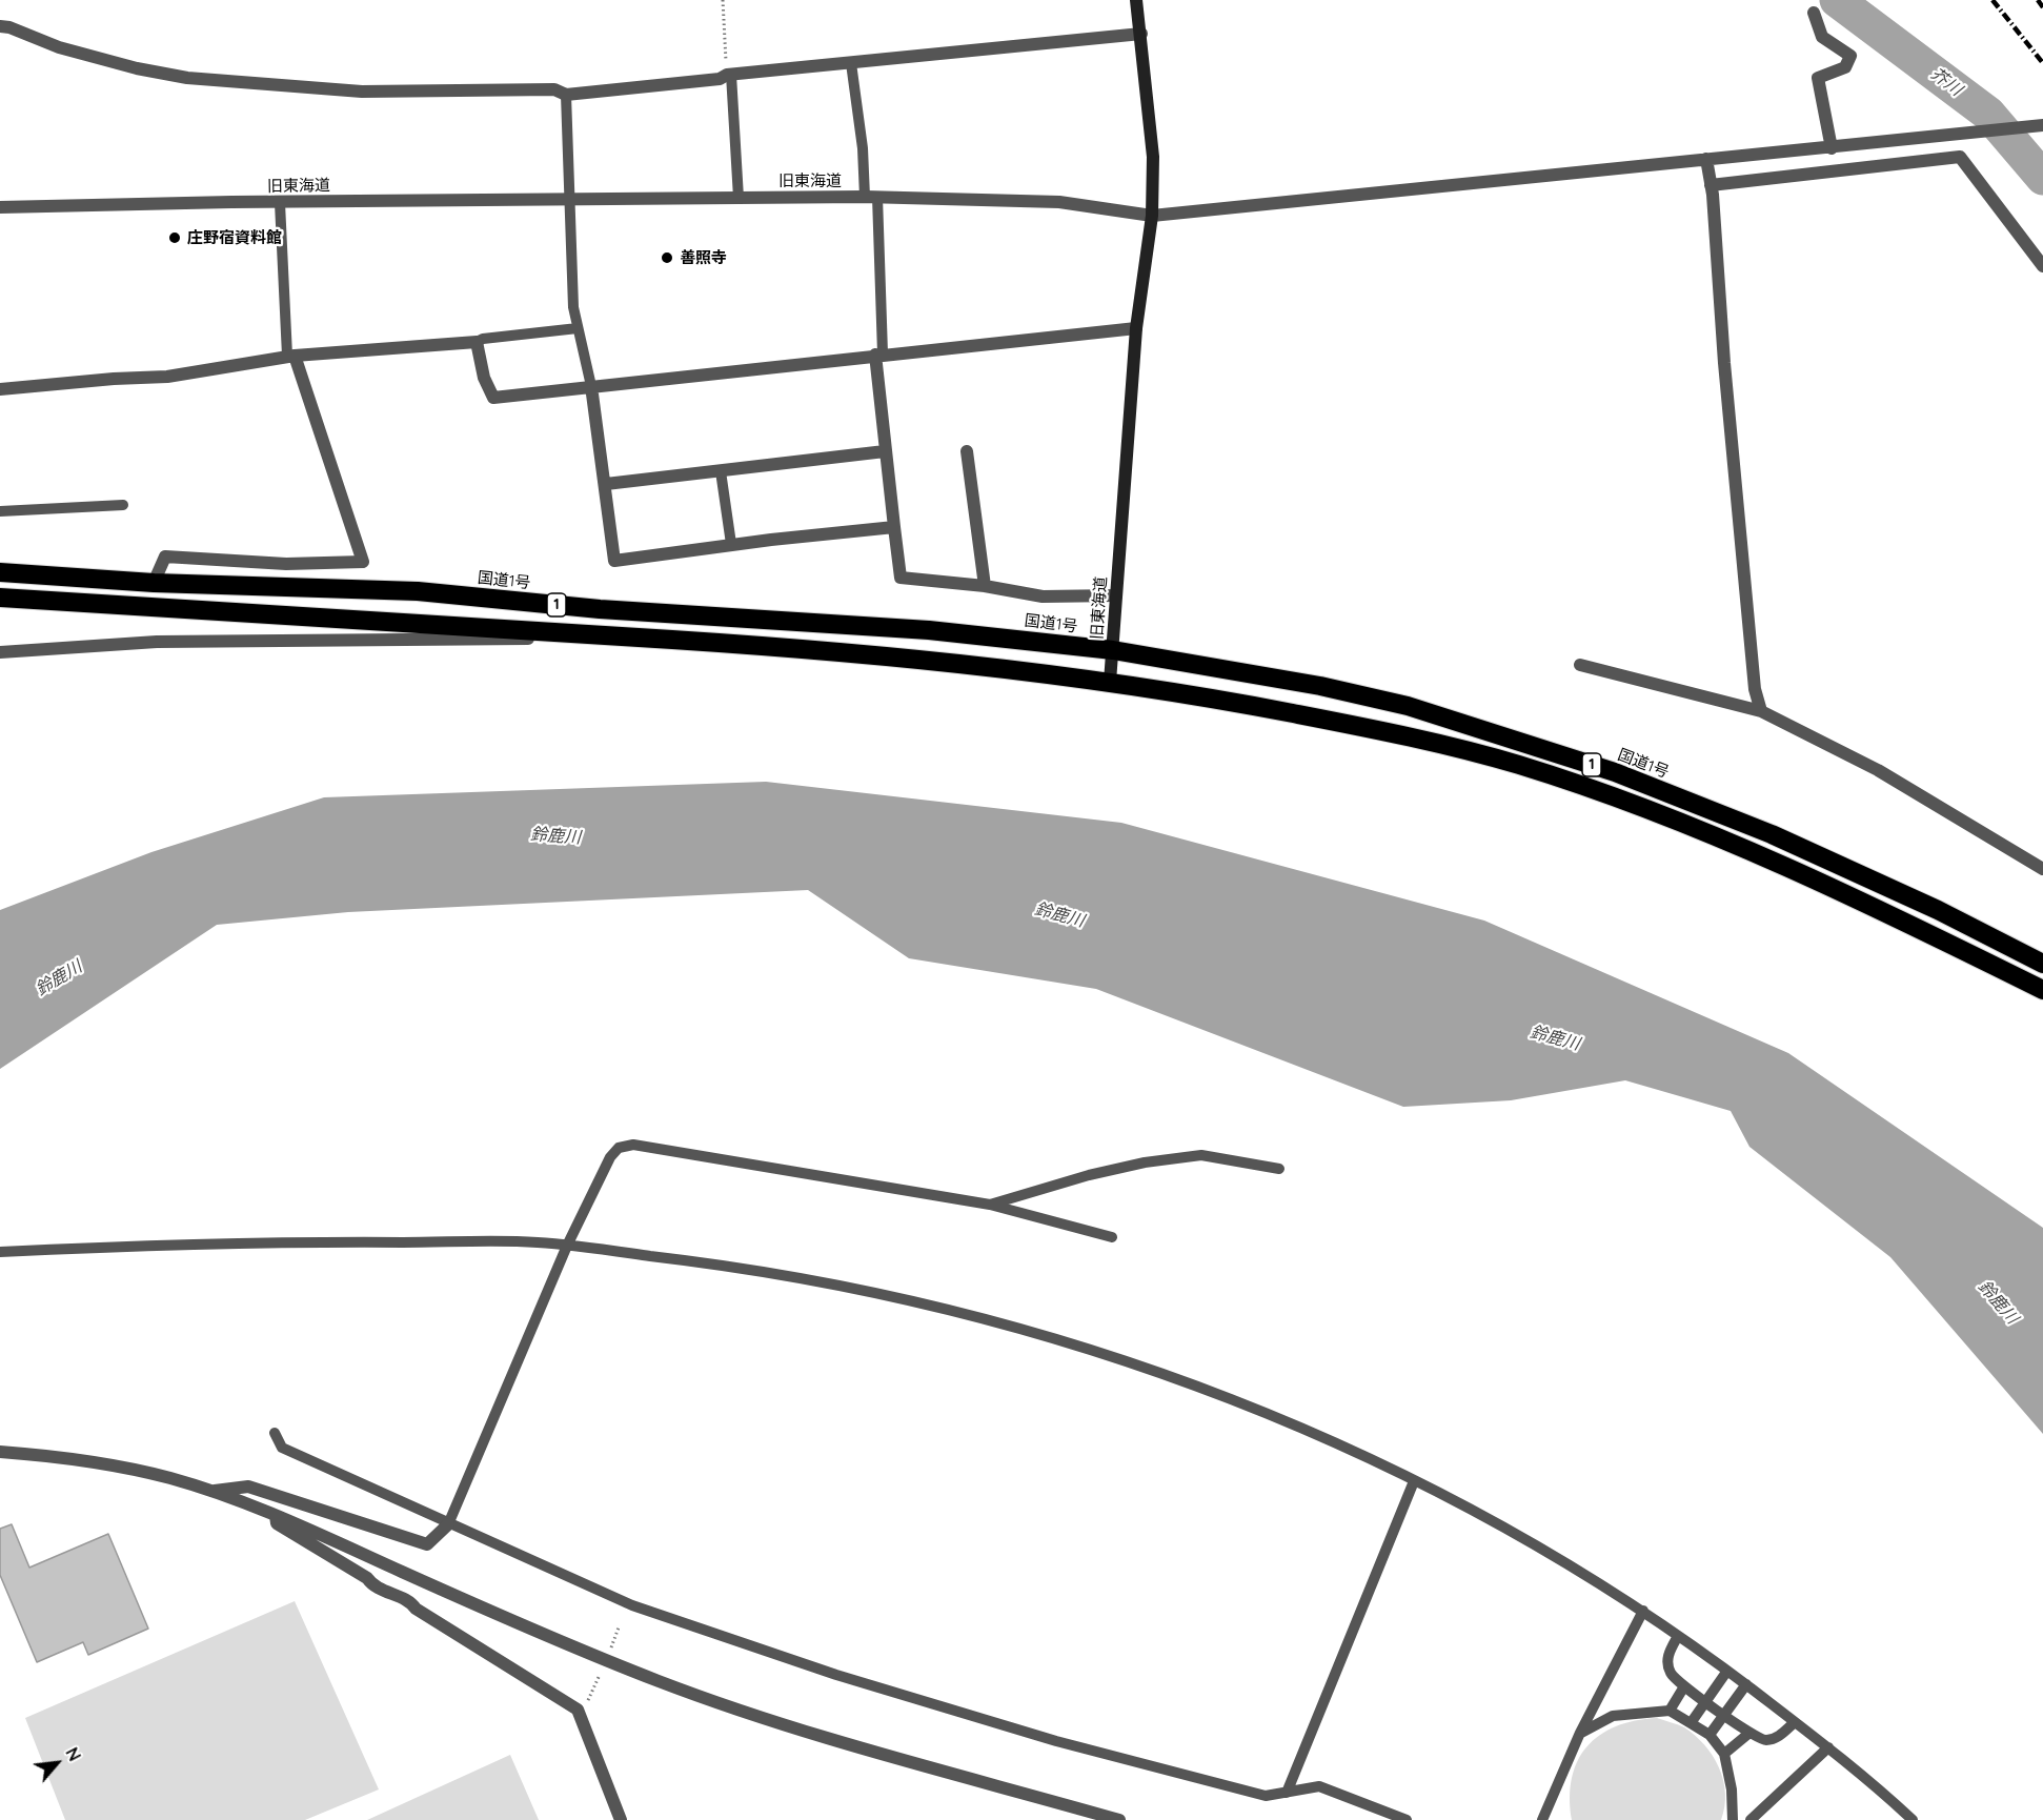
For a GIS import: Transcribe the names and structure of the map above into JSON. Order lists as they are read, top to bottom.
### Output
{
  "streets": {
    "highway": ["国道1号", "1"],
    "street": ["旧東海道"]
  },
  "crossings": [
    ["旧東海道", "国道1号"],
    ["旧東海道", "1"]
  ],
  "water": ["芥川", "鈴鹿川"],
  "places": ["庄野宿資料館", "善照寺"],
  "north": "top right"
}
